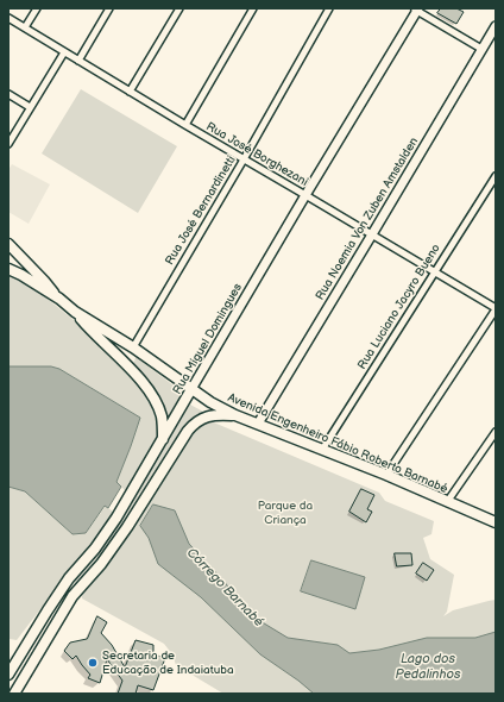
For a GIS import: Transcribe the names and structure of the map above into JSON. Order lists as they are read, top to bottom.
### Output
{
  "streets": {
    "main road": ["Rua Noemia Von Zuben Amstalden", "Rua Miguel Domingues", "Avenida Engenheiro Fábio Roberto Barnabé"],
    "street": ["Rua José Borghezani", "Rua José Bernardinetti", "Rua Luciano Jacyro Bueno"]
  },
  "crossings": [
    ["Rua José Borghezani", "Rua José Bernardinetti"],
    ["Rua José Borghezani", "Rua Noemia Von Zuben Amstalden"],
    ["Rua José Borghezani", "Rua Luciano Jacyro Bueno"],
    ["Rua José Borghezani", "Rua Miguel Domingues"],
    ["Rua José Bernardinetti", "Avenida Engenheiro Fábio Roberto Barnabé"],
    ["Rua Noemia Von Zuben Amstalden", "Avenida Engenheiro Fábio Roberto Barnabé"],
    ["Rua Luciano Jacyro Bueno", "Avenida Engenheiro Fábio Roberto Barnabé"],
    ["Rua Miguel Domingues", "Avenida Engenheiro Fábio Roberto Barnabé"]
  ],
  "water": ["Córrego Barnabé", "Lago dos Pedalinhos"],
  "parks": ["Parque da Criança"],
  "places": ["Secretaria de Educação de Indaiatuba"]
}
